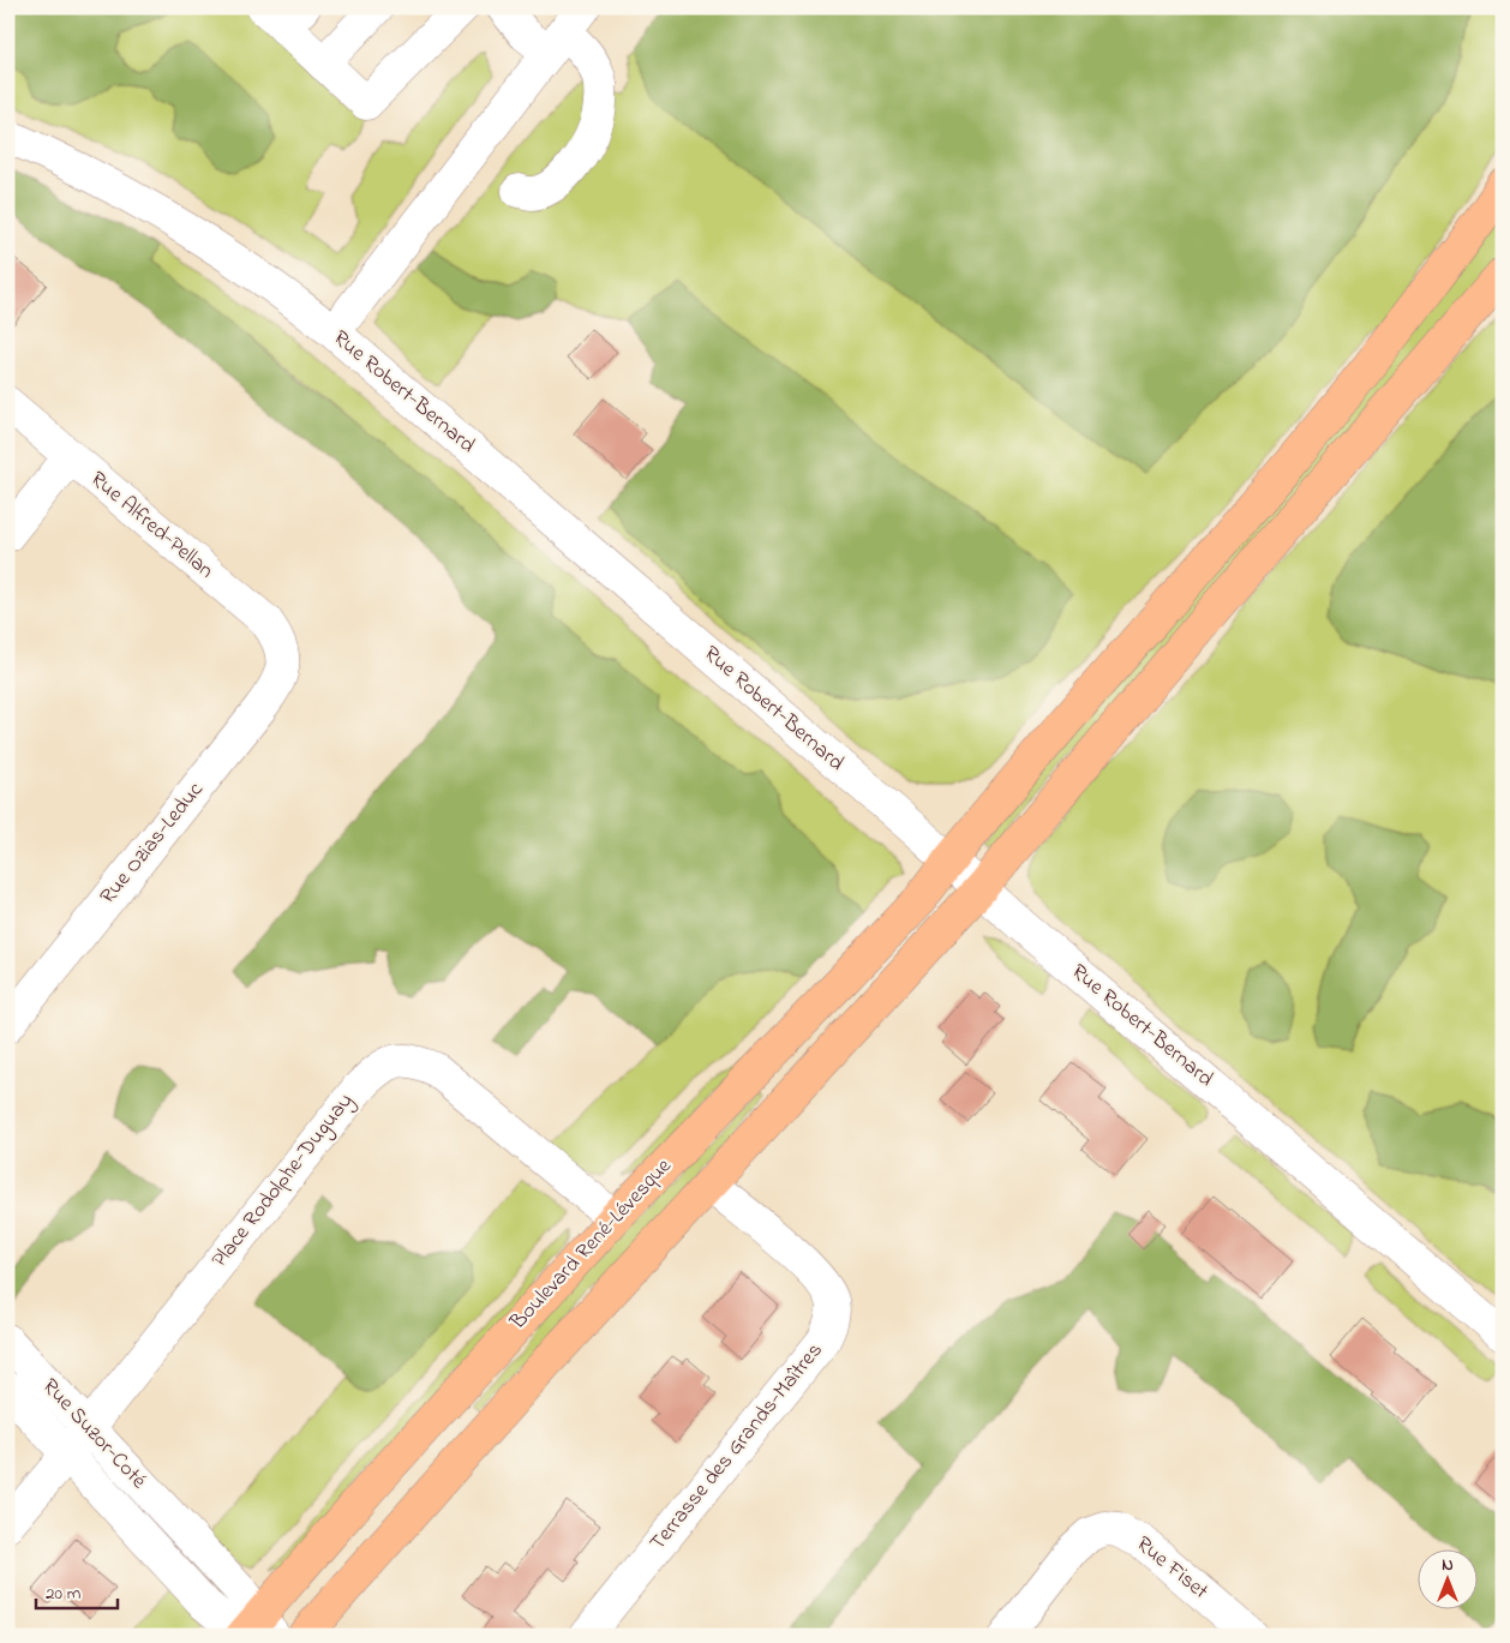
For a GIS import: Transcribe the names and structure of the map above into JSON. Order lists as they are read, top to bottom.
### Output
{
  "streets": {
    "main road": ["Boulevard René-Lévesque"],
    "street": [
      "Rue Robert-Bernard",
      "Rue Alfred-Pellan",
      "Rue Ozias-Leduc",
      "Place Rodolphe-Duguay",
      "Rue Suzor-Coté",
      "Terrasse des Grands-Maîtres",
      "Rue Fiset"
    ]
  },
  "crossings": [
    ["Rue Robert-Bernard", "Boulevard René-Lévesque"],
    ["Rue Alfred-Pellan", "Rue Ozias-Leduc"],
    ["Place Rodolphe-Duguay", "Boulevard René-Lévesque"],
    ["Place Rodolphe-Duguay", "Rue Suzor-Coté"],
    ["Boulevard René-Lévesque", "Rue Suzor-Coté"]
  ],
  "scale_bar": "20 m",
  "north": "top"
}
